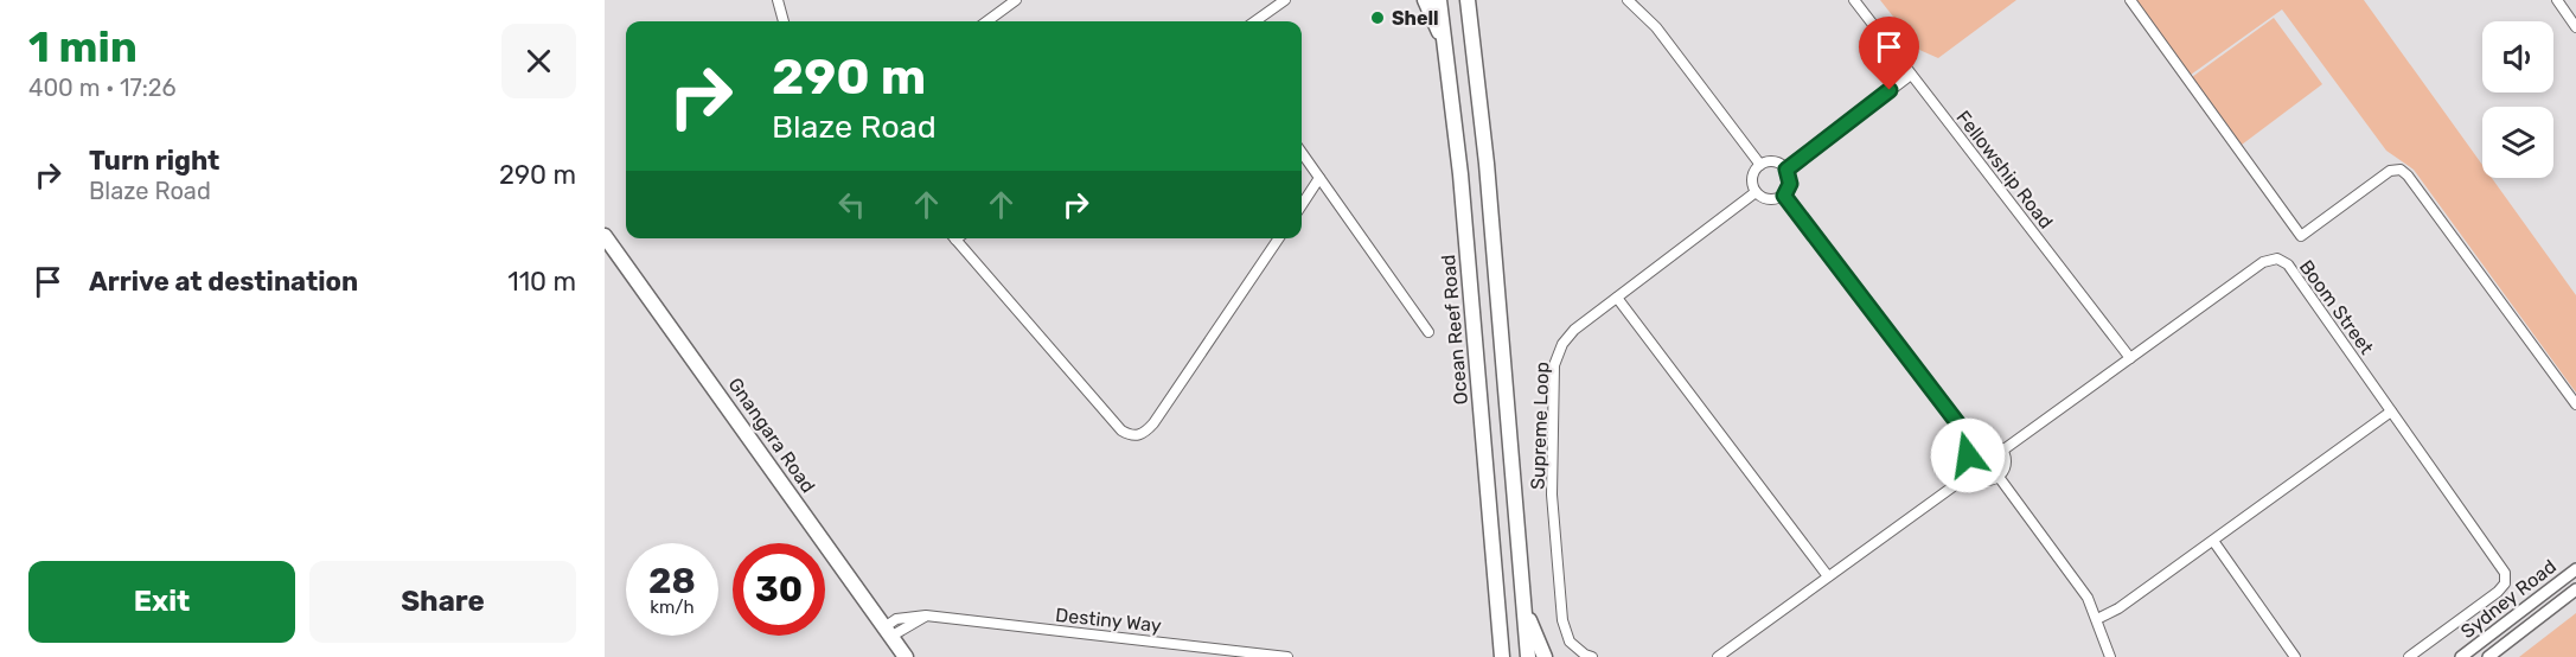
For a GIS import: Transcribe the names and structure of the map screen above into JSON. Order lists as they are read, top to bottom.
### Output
{
  "streets": {
    "main road": ["Ocean Reef Road", "Gnangara Road"],
    "street": [
      "Fellowship Road",
      "Boom Street",
      "Supreme Loop",
      "Sydney Road",
      "Destiny Way"
    ]
  },
  "crossings": [
    ["Fellowship Road", "Boom Street"],
    ["Gnangara Road", "Destiny Way"]
  ],
  "places": ["Shell"],
  "page": {
    "heading": ["1 min", "400 m · 17:26"],
    "turn": ["290 m", "Blaze Road"],
    "list": [
      {
        "name": "Turn right",
        "note": "Blaze Road",
        "value": "290 m"
      },
      {
        "name": "Arrive at destination",
        "value": "110 m"
      }
    ],
    "speed": "28 km/h",
    "limit": "30",
    "buttons": ["Exit", "Share"]
  }
}
